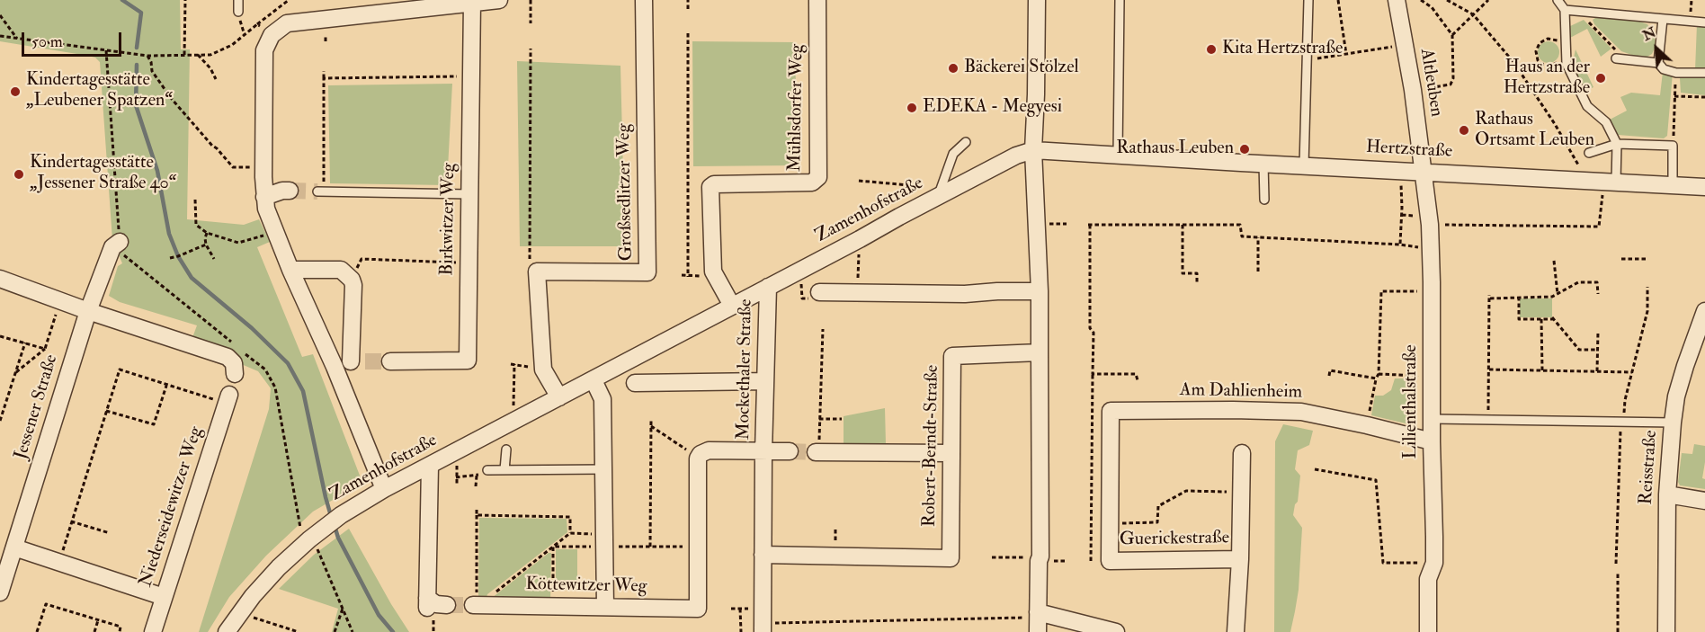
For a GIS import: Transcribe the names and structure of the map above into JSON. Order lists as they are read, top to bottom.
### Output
{
  "streets": {
    "street": [
      "Altleuben",
      "Mühlsdorfer Weg",
      "Hertzstraße",
      "Großsedlitzer Weg",
      "Zamenhofstraße",
      "Birkwitzer Weg",
      "Mockethaler Straße",
      "Am Dahlienheim",
      "Lilienthalstraße",
      "Jessener Straße",
      "Robert-Berndt-Straße",
      "Reisstraße",
      "Niederseidewitzer Weg",
      "Guerickestraße",
      "Köttewitzer Weg"
    ]
  },
  "crossings": [
    ["Altleuben", "Hertzstraße"],
    ["Altleuben", "Lilienthalstraße"],
    ["Mühlsdorfer Weg", "Zamenhofstraße"],
    ["Hertzstraße", "Zamenhofstraße"],
    ["Hertzstraße", "Lilienthalstraße"],
    ["Zamenhofstraße", "Mockethaler Straße"],
    ["Mockethaler Straße", "Robert-Berndt-Straße"],
    ["Am Dahlienheim", "Lilienthalstraße"],
    ["Am Dahlienheim", "Guerickestraße"]
  ],
  "places": [
    "Kita Hertzstraße",
    "Bäckerei Stölzel",
    "Haus an der Hertzstraße",
    "Kindertagesstätte „Leubener Spatzen“",
    "EDEKA - Megyesi",
    "Rathaus Ortsamt Leuben",
    "Rathaus Leuben",
    "Kindertagesstätte „Jessener Straße 40“"
  ],
  "scale_bar": "50 m",
  "north": "top left"
}
